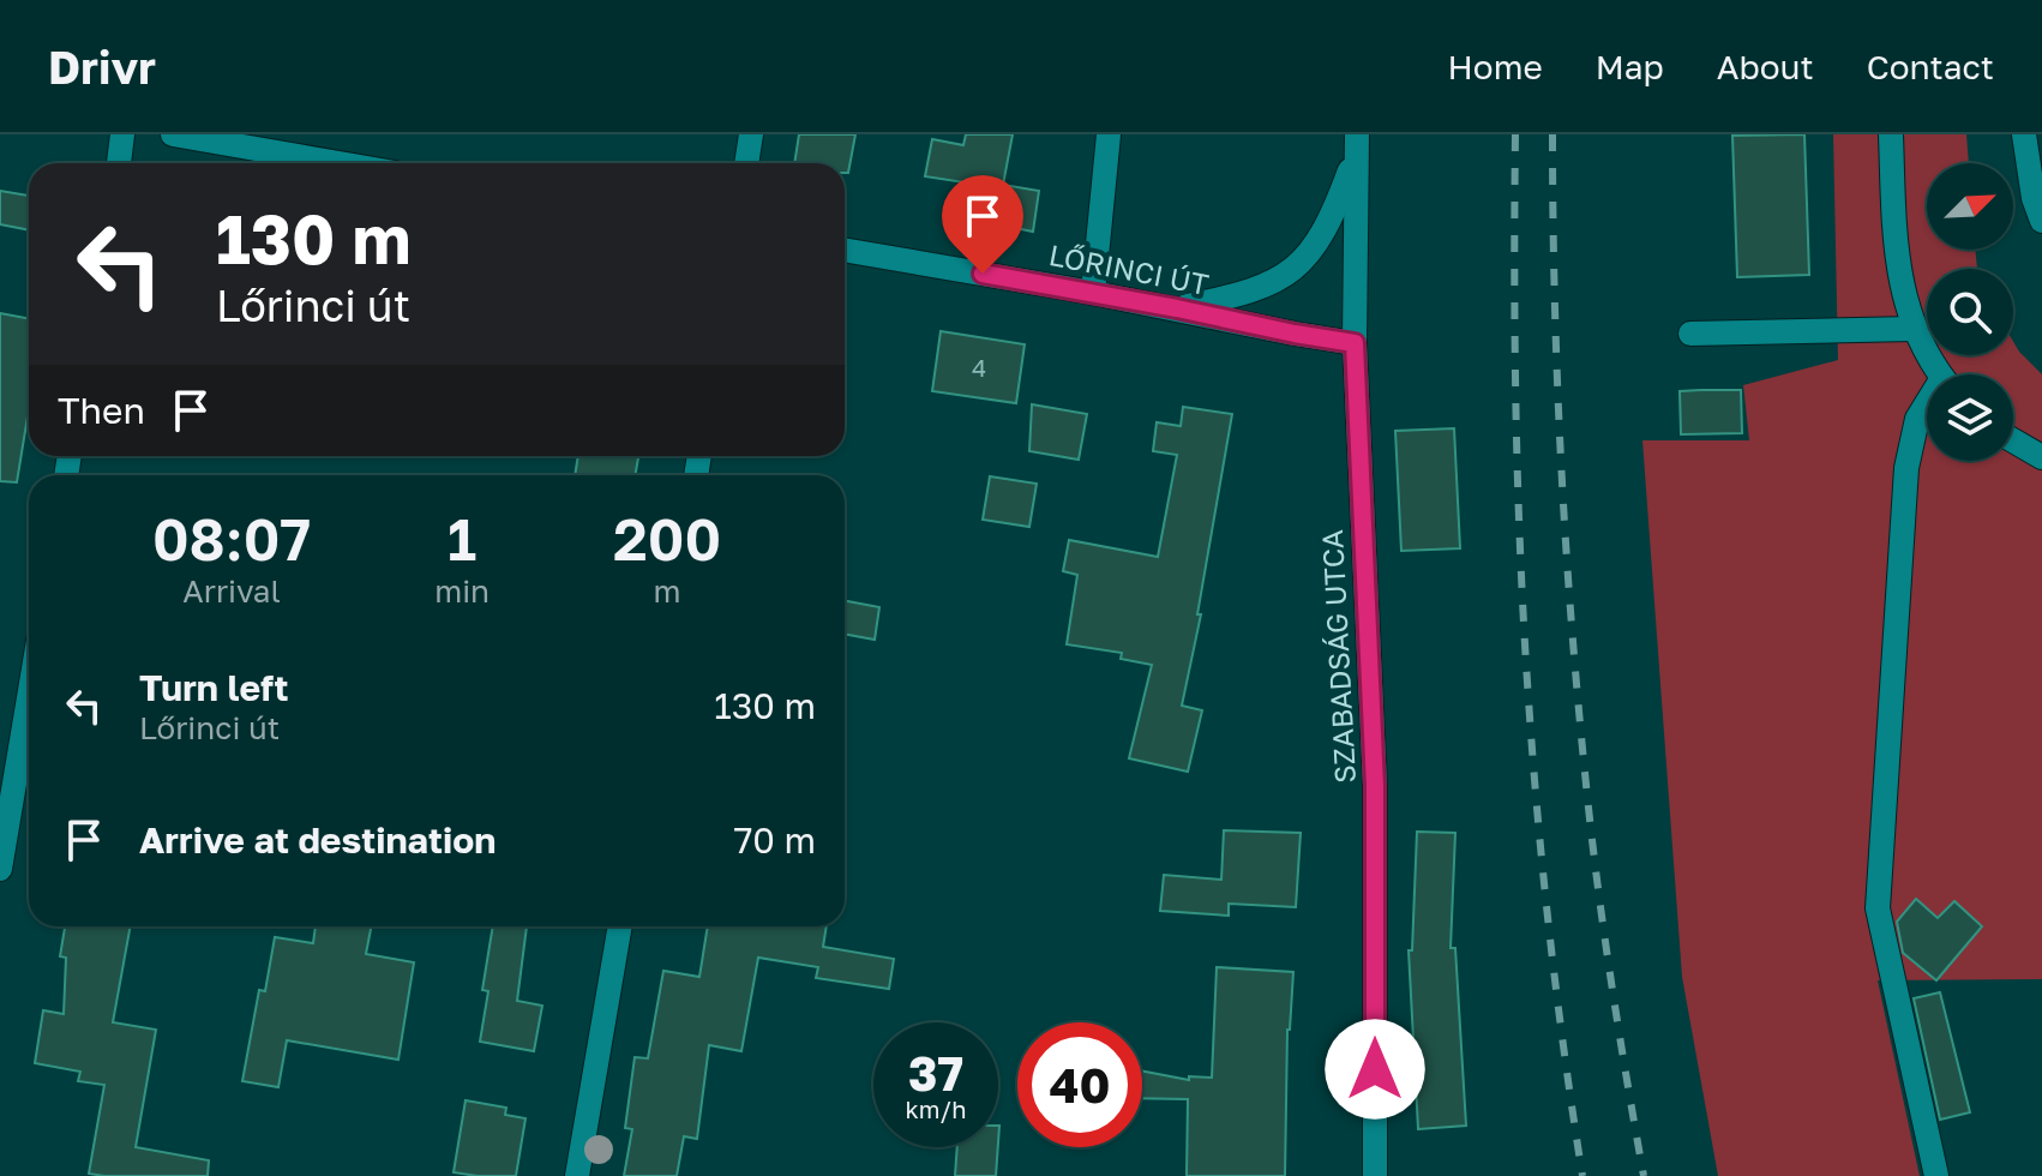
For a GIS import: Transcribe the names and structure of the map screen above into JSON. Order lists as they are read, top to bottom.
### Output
{
  "streets": {
    "street": ["LŐRINCI ÚT", "SZABADSÁG UTCA"]
  },
  "crossings": [
    ["LŐRINCI ÚT", "SZABADSÁG UTCA"]
  ],
  "house_numbers": ["4"],
  "north": "top right",
  "page": {
    "header": "Drivr",
    "nav": [
      "Home",
      "Map",
      "About",
      "Contact"
    ],
    "turn": ["130 m", "Lőrinci út"],
    "then": "Then",
    "eta": [
      "08:07",
      "Arrival",
      "1",
      "min",
      "200",
      "m"
    ],
    "list": [
      {
        "name": "Turn left",
        "note": "Lőrinci út",
        "value": "130 m"
      },
      {
        "name": "Arrive at destination",
        "value": "70 m"
      }
    ],
    "speed": "37 km/h",
    "limit": "40"
  }
}
